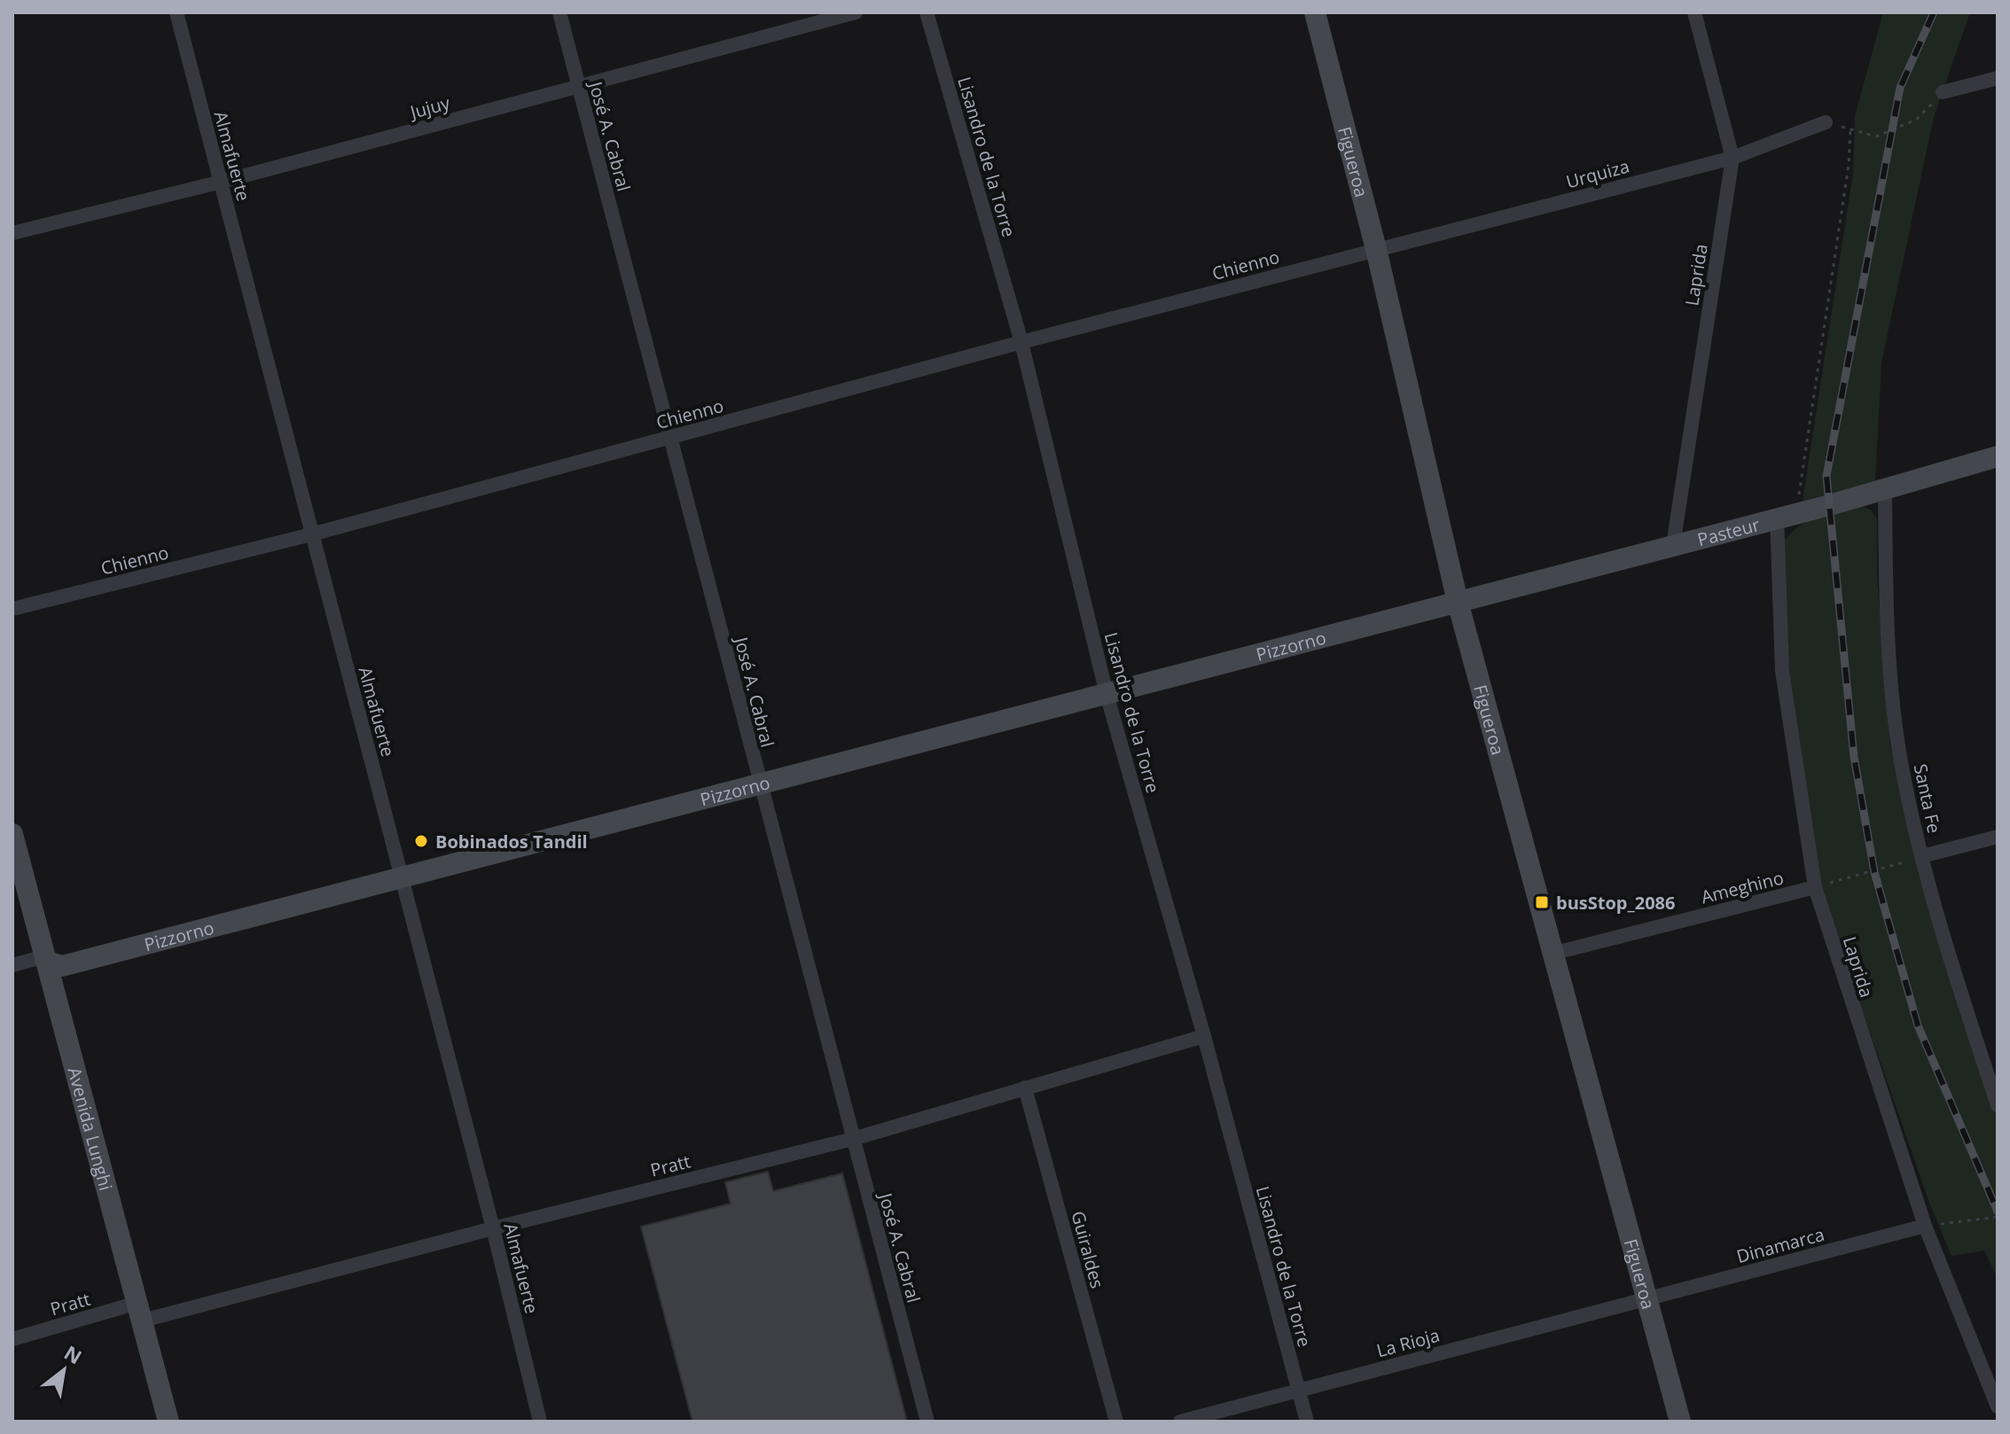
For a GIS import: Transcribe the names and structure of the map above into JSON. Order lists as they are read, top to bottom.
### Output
{
  "streets": {
    "street": [
      "Jujuy",
      "José A. Cabral",
      "Almafuerte",
      "Lisandro de la Torre",
      "Figueroa",
      "Urquiza",
      "Chienno",
      "Laprida",
      "Pasteur",
      "Pizzorno",
      "Santa Fe",
      "Ameghino",
      "Avenida Lunghi",
      "Pratt",
      "Dinamarca",
      "Guiraldes",
      "La Rioja"
    ]
  },
  "crossings": [
    ["Jujuy", "José A. Cabral"],
    ["Jujuy", "Almafuerte"],
    ["José A. Cabral", "Chienno"],
    ["José A. Cabral", "Pizzorno"],
    ["José A. Cabral", "Pratt"],
    ["Almafuerte", "Chienno"],
    ["Almafuerte", "Pizzorno"],
    ["Almafuerte", "Pratt"],
    ["Lisandro de la Torre", "Chienno"],
    ["Lisandro de la Torre", "Pizzorno"],
    ["Lisandro de la Torre", "Pratt"],
    ["Lisandro de la Torre", "La Rioja"],
    ["Figueroa", "Urquiza"],
    ["Figueroa", "Chienno"],
    ["Figueroa", "Pasteur"],
    ["Figueroa", "Pizzorno"],
    ["Figueroa", "Ameghino"],
    ["Figueroa", "Dinamarca"],
    ["Figueroa", "La Rioja"],
    ["Urquiza", "Chienno"],
    ["Urquiza", "Laprida"],
    ["Laprida", "Pasteur"],
    ["Laprida", "Ameghino"],
    ["Laprida", "Dinamarca"],
    ["Pasteur", "Pizzorno"],
    ["Pasteur", "Santa Fe"],
    ["Pizzorno", "Avenida Lunghi"],
    ["Avenida Lunghi", "Pratt"],
    ["Pratt", "Guiraldes"],
    ["Dinamarca", "La Rioja"]
  ],
  "places": {
    "other": ["Bobinados Tandil"],
    "transit": ["busStop_2086"]
  },
  "north": "top right"
}
